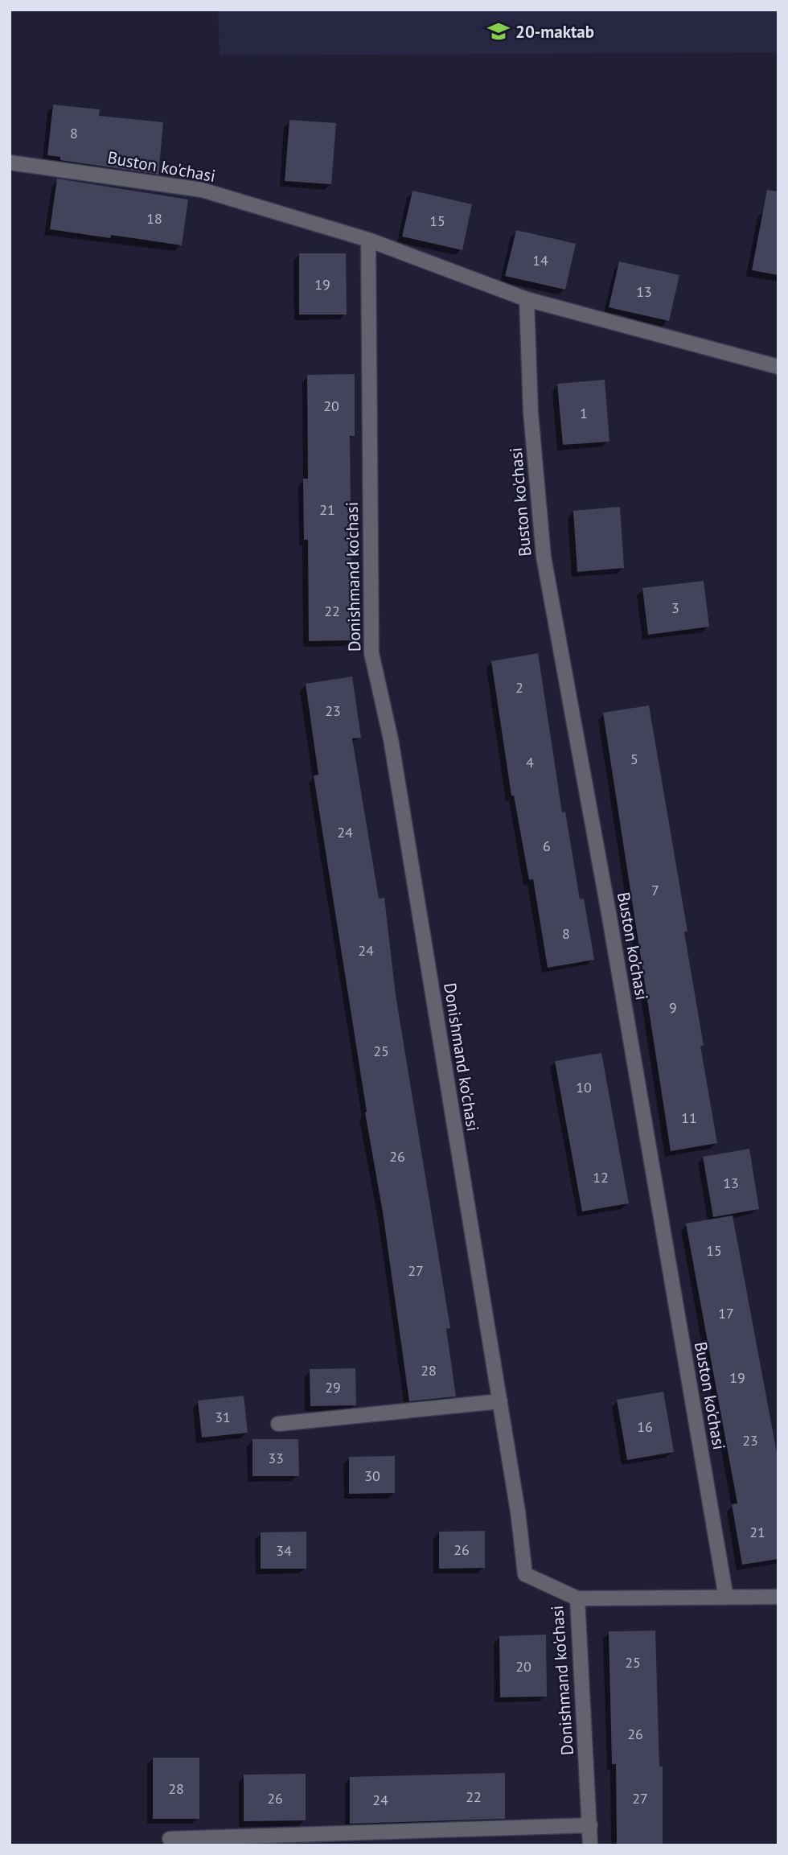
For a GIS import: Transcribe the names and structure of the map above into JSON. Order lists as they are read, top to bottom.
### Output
{
  "streets": {
    "street": ["Buston ko'chasi", "Donishmand ko'chasi"]
  },
  "crossings": [
    ["Buston ko'chasi", "Donishmand ko'chasi"]
  ],
  "places": {
    "school or university": ["20-maktab"]
  },
  "house_numbers": [
    "8",
    "18",
    "15",
    "14",
    "19",
    "13",
    "20",
    "1",
    "21",
    "3",
    "22",
    "2",
    "23",
    "5",
    "4",
    "24",
    "6",
    "7",
    "8",
    "24",
    "9",
    "25",
    "10",
    "11",
    "26",
    "12",
    "13",
    "15",
    "27",
    "17",
    "28",
    "19",
    "29",
    "31",
    "16",
    "23",
    "33",
    "30",
    "21",
    "26",
    "34",
    "25",
    "20",
    "26",
    "28",
    "22",
    "26",
    "27",
    "24"
  ]
}
